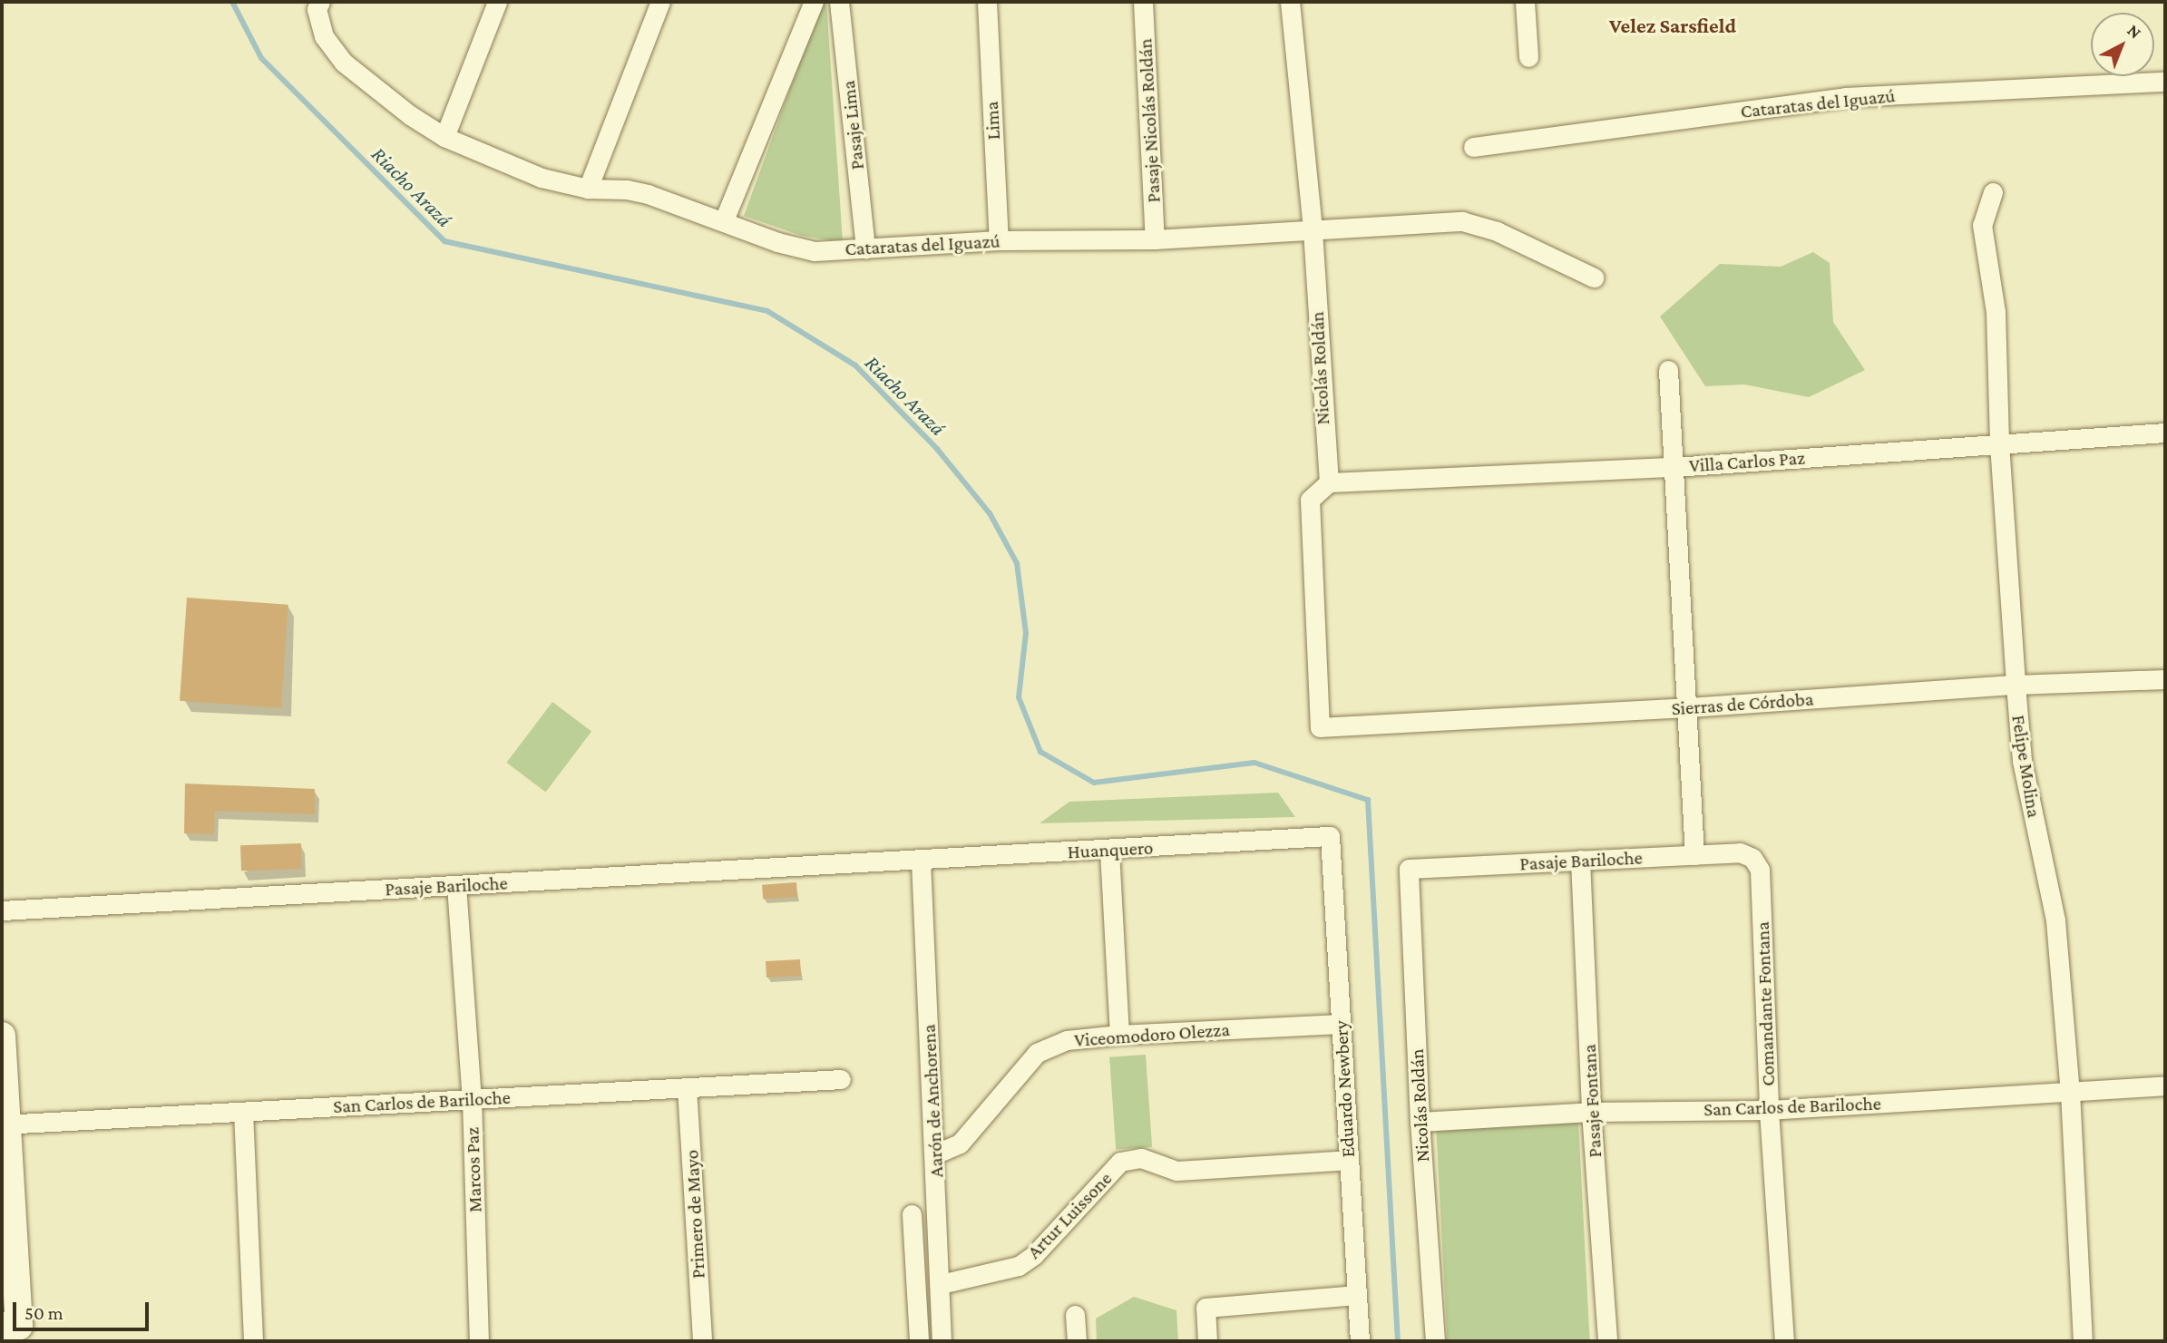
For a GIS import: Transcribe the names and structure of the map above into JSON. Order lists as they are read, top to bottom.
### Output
{
  "streets": {
    "street": [
      "Cataratas del Iguazú",
      "Lima",
      "Pasaje Nicolás Roldán",
      "Pasaje Lima",
      "Nicolás Roldán",
      "Villa Carlos Paz",
      "Sierras de Córdoba",
      "Felipe Molina",
      "Huanquero",
      "Pasaje Bariloche",
      "Comandante Fontana",
      "Viceomodoro Olezza",
      "Eduardo Newbery",
      "Aarón de Anchorena",
      "Pasaje Fontana",
      "San Carlos de Bariloche",
      "Marcos Paz",
      "Primero de Mayo",
      "Artur Luissone"
    ]
  },
  "crossings": [
    ["Cataratas del Iguazú", "Lima"],
    ["Cataratas del Iguazú", "Pasaje Nicolás Roldán"],
    ["Cataratas del Iguazú", "Pasaje Lima"],
    ["Cataratas del Iguazú", "Nicolás Roldán"],
    ["Nicolás Roldán", "Villa Carlos Paz"],
    ["Nicolás Roldán", "Sierras de Córdoba"],
    ["Nicolás Roldán", "Pasaje Bariloche"],
    ["Nicolás Roldán", "San Carlos de Bariloche"],
    ["Villa Carlos Paz", "Sierras de Córdoba"],
    ["Villa Carlos Paz", "Felipe Molina"],
    ["Sierras de Córdoba", "Felipe Molina"],
    ["Felipe Molina", "San Carlos de Bariloche"],
    ["Huanquero", "Pasaje Bariloche"],
    ["Huanquero", "Eduardo Newbery"],
    ["Huanquero", "Aarón de Anchorena"],
    ["Pasaje Bariloche", "Comandante Fontana"],
    ["Pasaje Bariloche", "Pasaje Fontana"],
    ["Pasaje Bariloche", "Marcos Paz"],
    ["Comandante Fontana", "San Carlos de Bariloche"],
    ["Viceomodoro Olezza", "Eduardo Newbery"],
    ["Viceomodoro Olezza", "Aarón de Anchorena"],
    ["Eduardo Newbery", "Artur Luissone"],
    ["Aarón de Anchorena", "Artur Luissone"],
    ["Pasaje Fontana", "San Carlos de Bariloche"],
    ["San Carlos de Bariloche", "Marcos Paz"],
    ["San Carlos de Bariloche", "Primero de Mayo"]
  ],
  "districts": ["Velez Sarsfield"],
  "water": ["Riacho Arazá"],
  "scale_bar": "50 m",
  "north": "top right"
}
